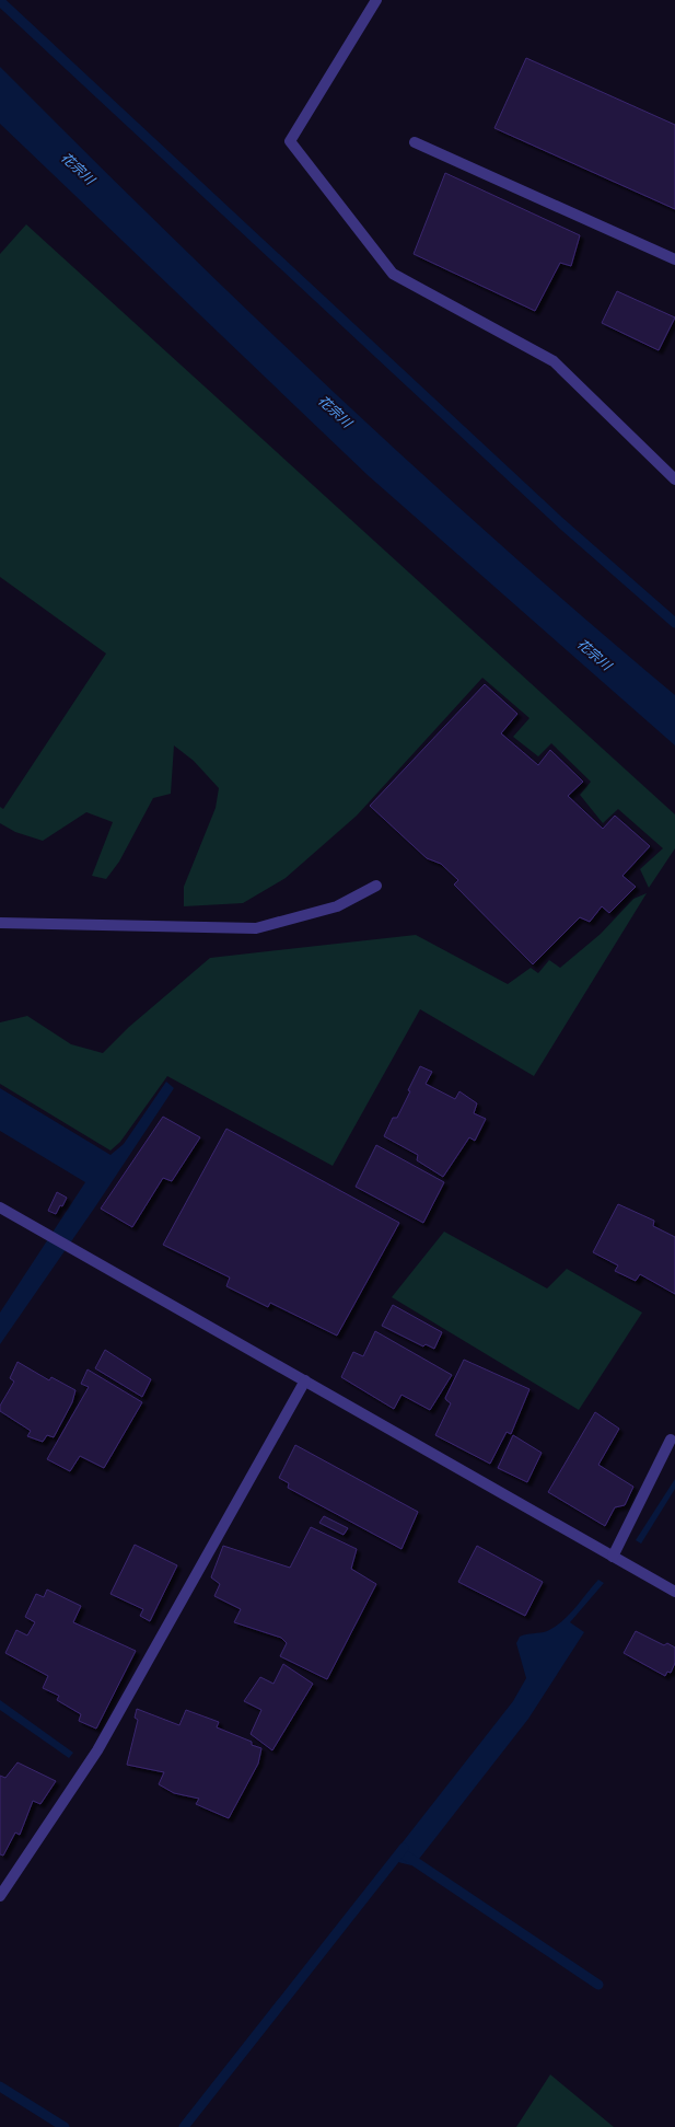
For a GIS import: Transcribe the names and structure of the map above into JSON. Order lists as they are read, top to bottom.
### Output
{
  "water": ["花宗川"]
}
